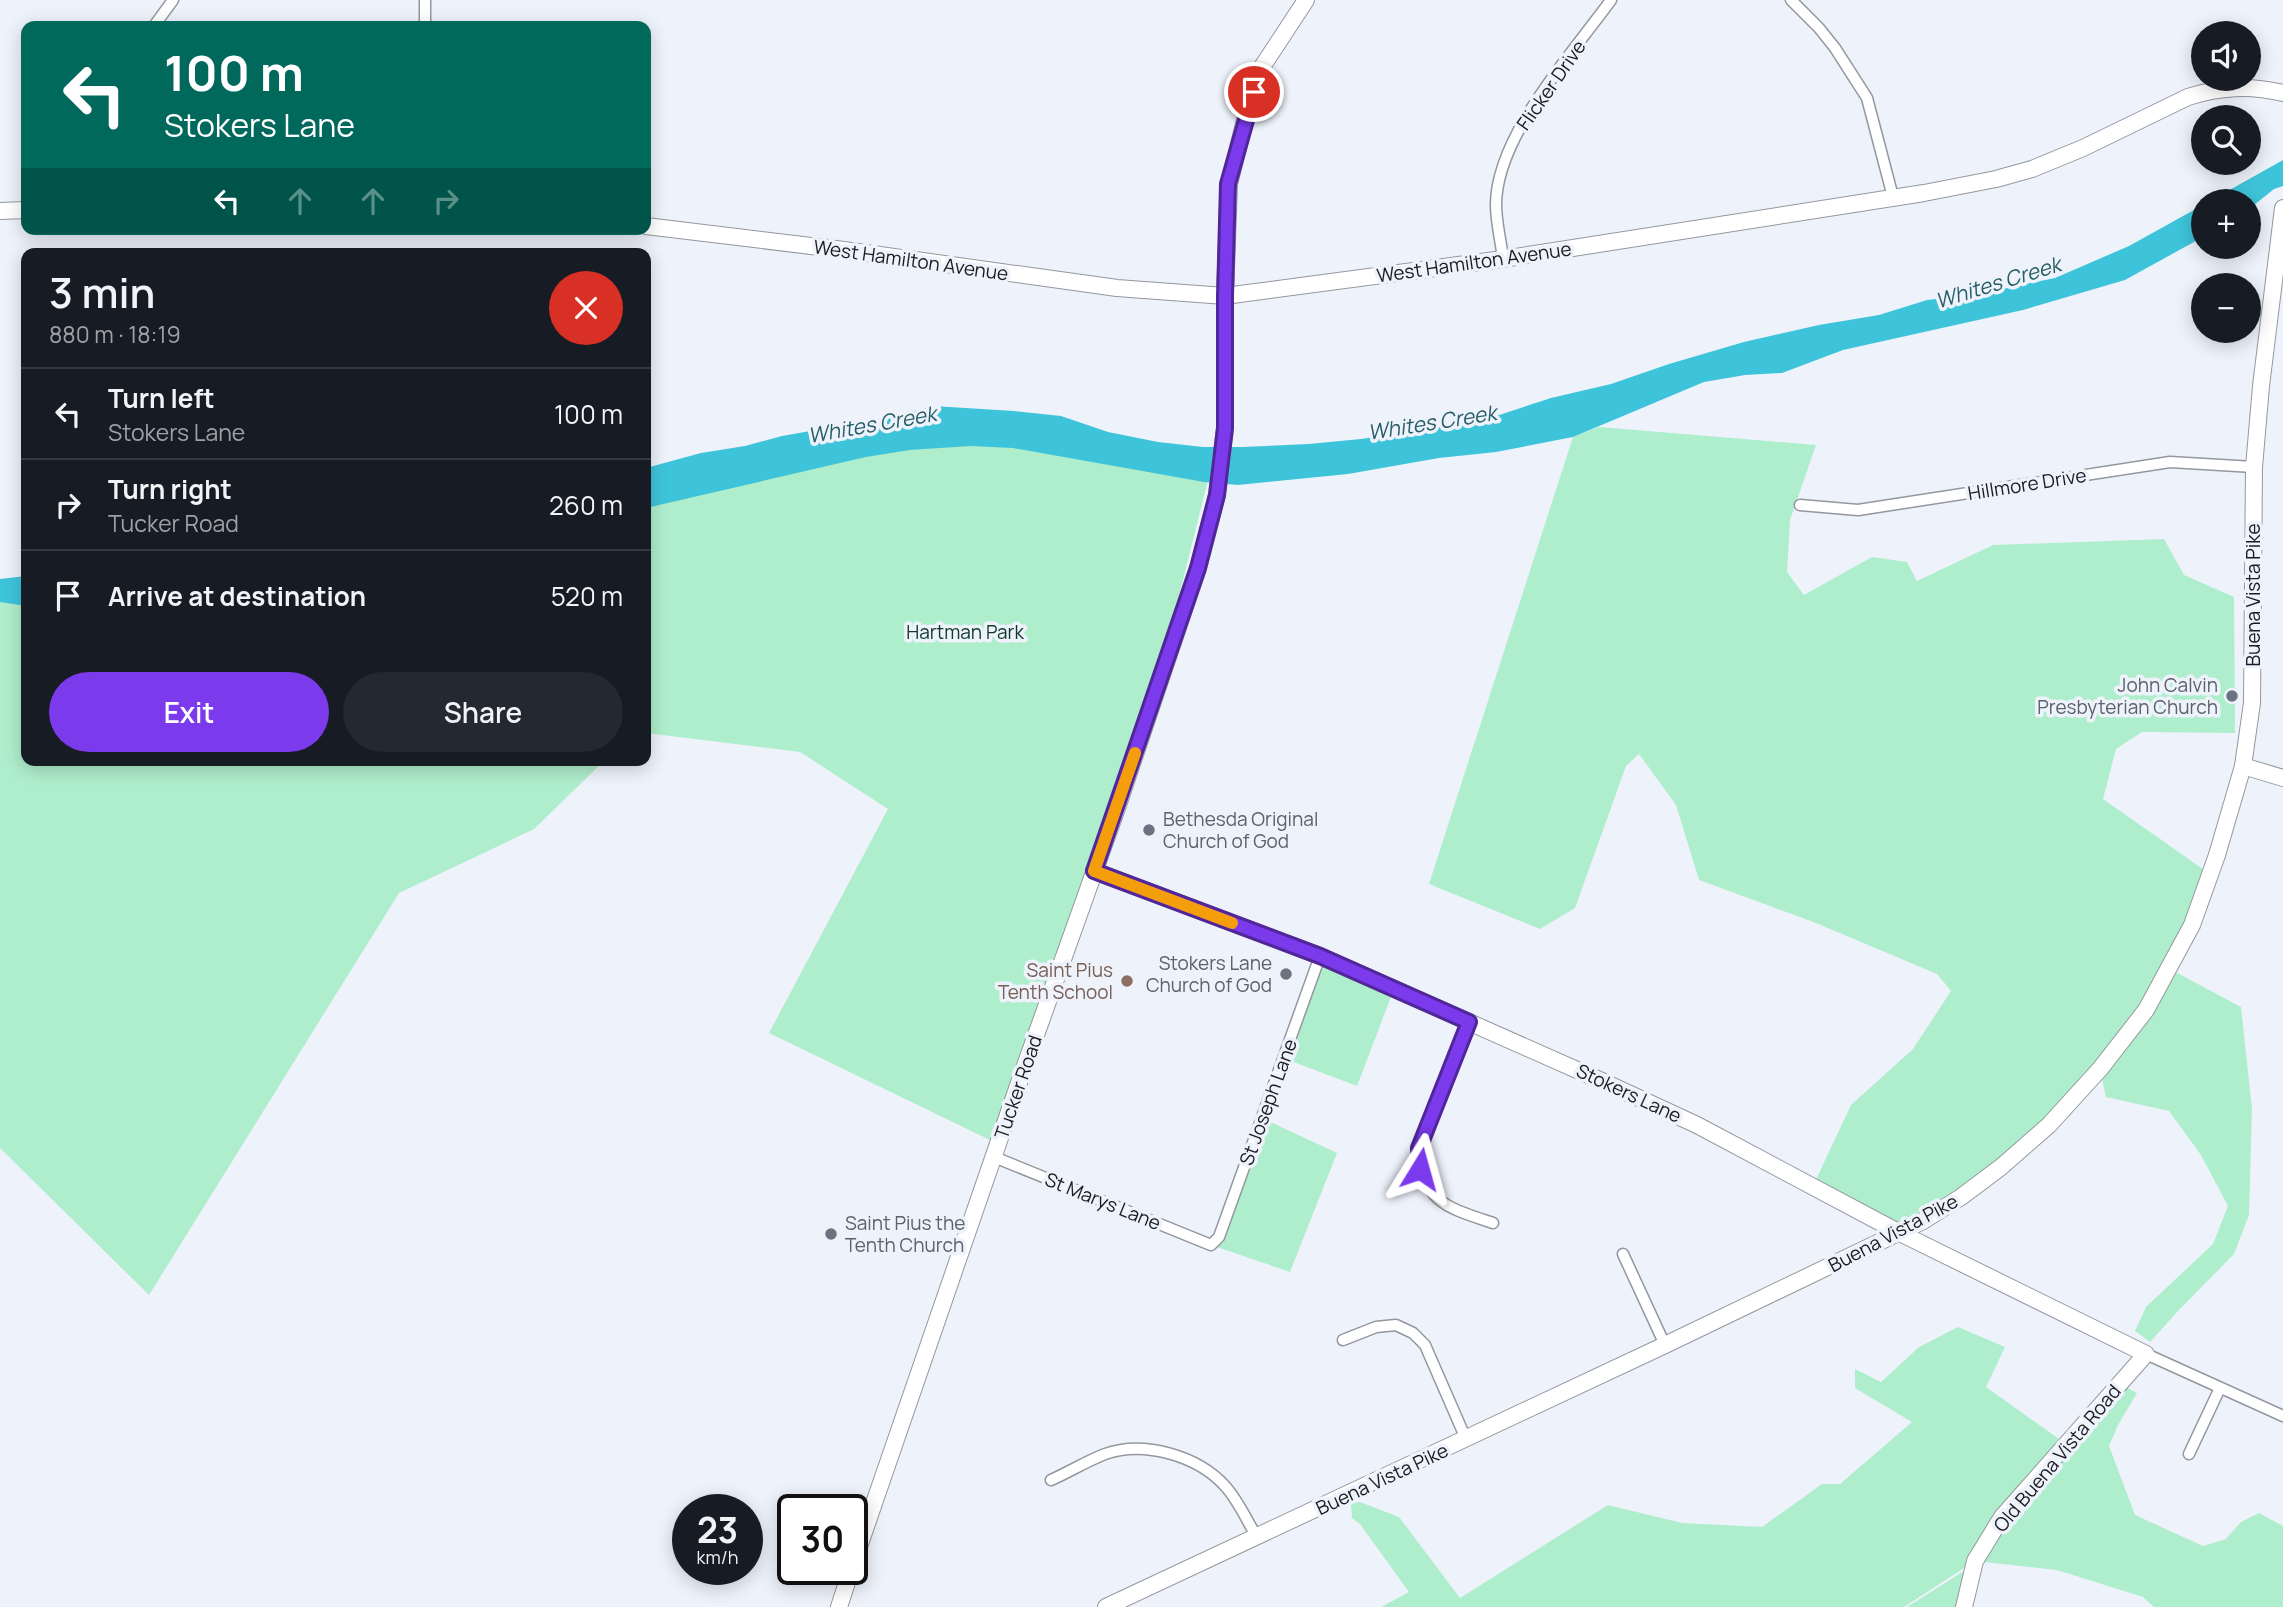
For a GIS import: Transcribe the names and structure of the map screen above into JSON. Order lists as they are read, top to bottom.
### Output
{
  "streets": {
    "street": [
      "Flicker Drive",
      "West Hamilton Avenue",
      "Hillmore Drive",
      "Buena Vista Pike",
      "Tucker Road",
      "Stokers Lane",
      "St Joseph Lane",
      "St Marys Lane",
      "Old Buena Vista Road"
    ]
  },
  "crossings": [
    ["Flicker Drive", "West Hamilton Avenue"],
    ["West Hamilton Avenue", "Tucker Road"],
    ["Hillmore Drive", "Buena Vista Pike"],
    ["Buena Vista Pike", "Stokers Lane"],
    ["Tucker Road", "Stokers Lane"],
    ["Tucker Road", "St Marys Lane"],
    ["Stokers Lane", "St Joseph Lane"],
    ["Stokers Lane", "Old Buena Vista Road"],
    ["St Joseph Lane", "St Marys Lane"]
  ],
  "water": ["Whites Creek"],
  "parks": ["Hartman Park"],
  "places": [
    "John Calvin Presbyterian Church",
    "Bethesda Original Church of God",
    "Stokers Lane Church of God",
    "Saint Pius Tenth School",
    "Saint Pius the Tenth Church"
  ],
  "page": {
    "map_buttons": ["+", "−"],
    "turn": ["100 m", "Stokers Lane"],
    "heading": ["3 min", "880 m · 18:19"],
    "list": [
      {
        "name": "Turn left",
        "note": "Stokers Lane",
        "value": "100 m"
      },
      {
        "name": "Turn right",
        "note": "Tucker Road",
        "value": "260 m"
      },
      {
        "name": "Arrive at destination",
        "value": "520 m"
      }
    ],
    "buttons": ["Exit", "Share"],
    "speed": "23 km/h",
    "limit": "30"
  }
}
